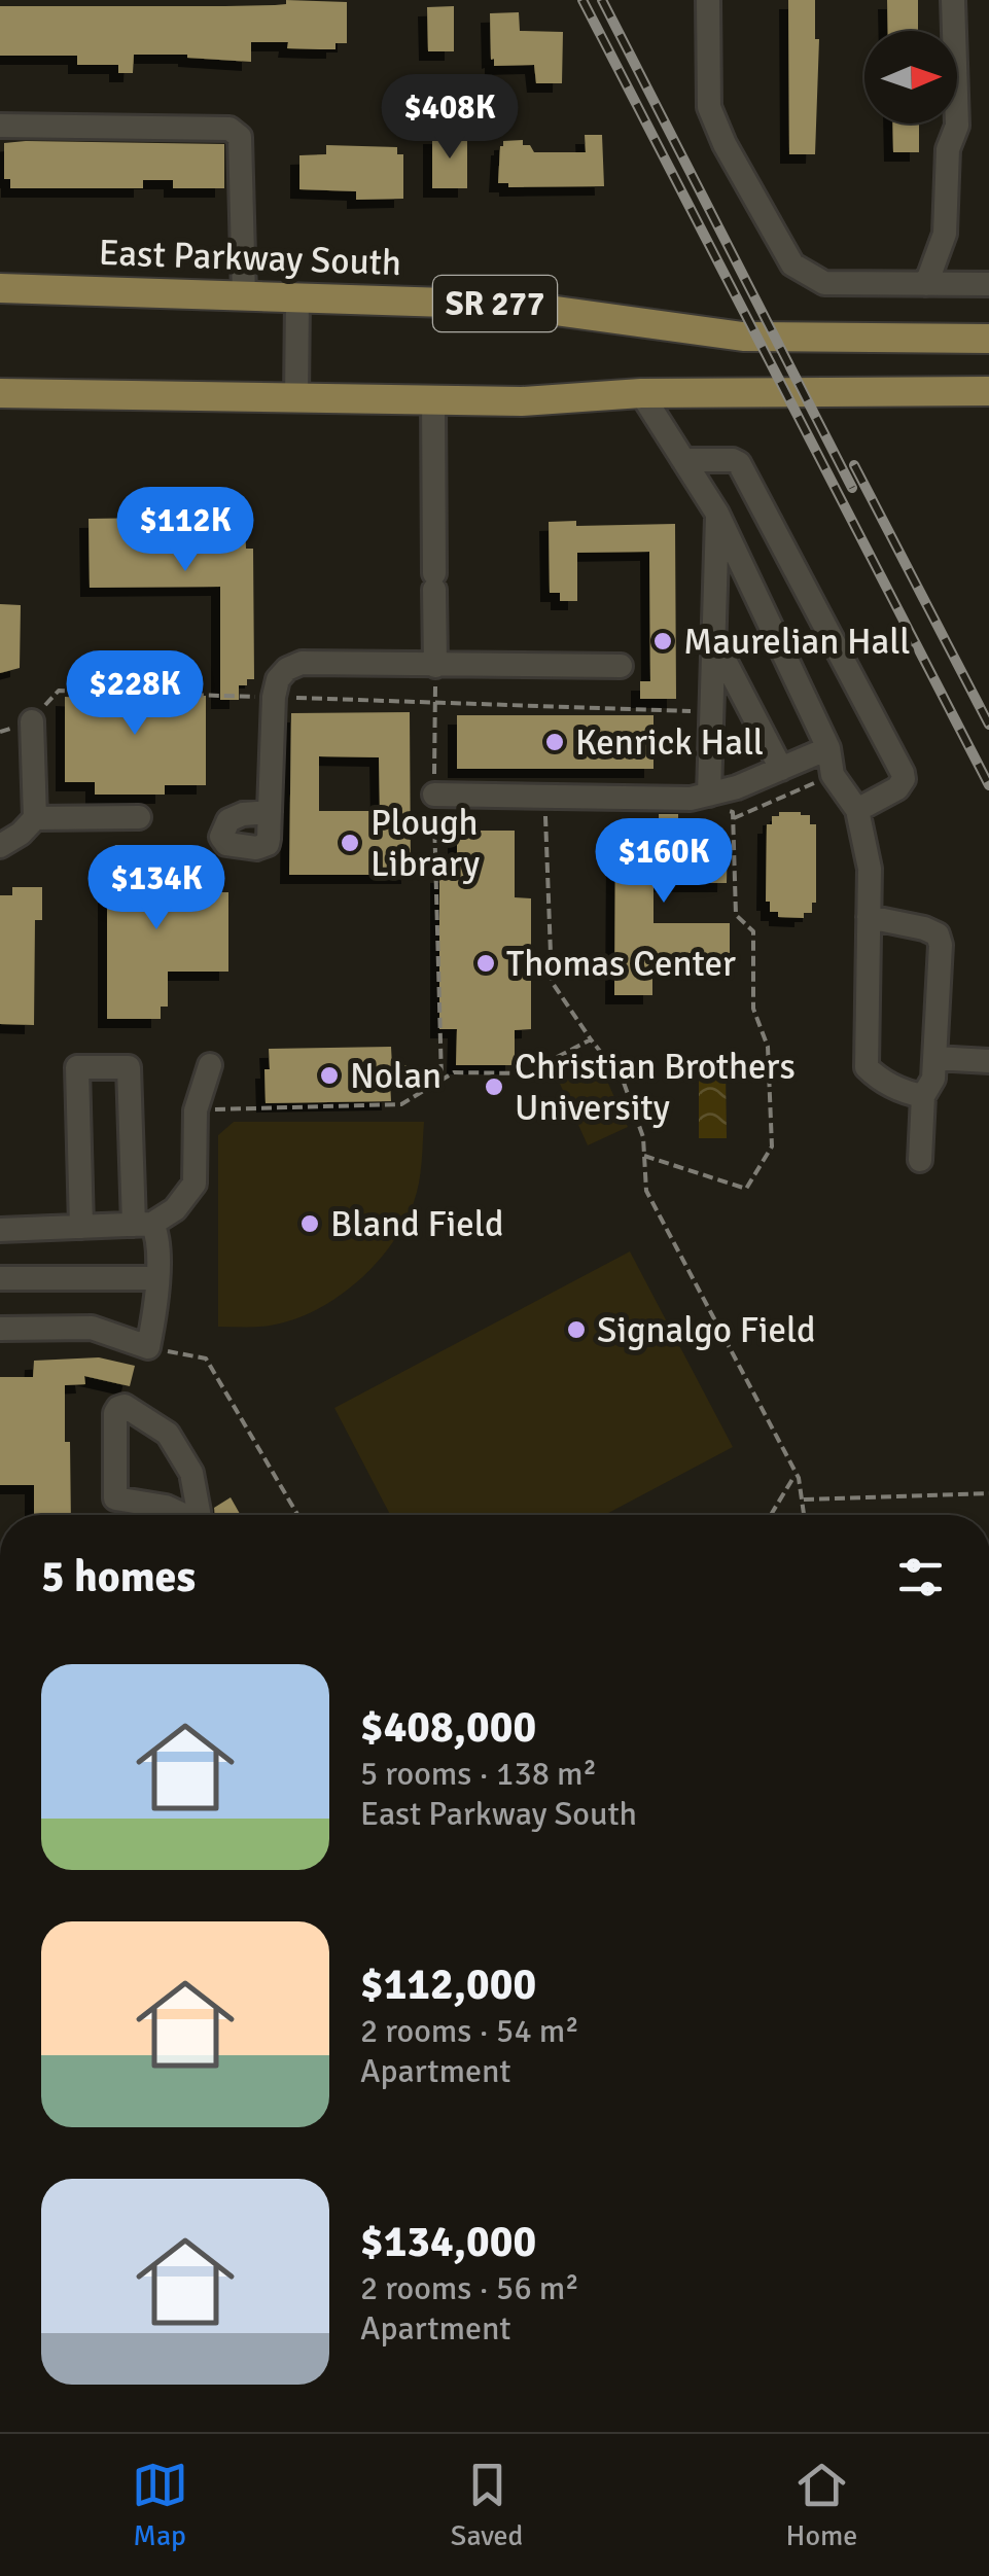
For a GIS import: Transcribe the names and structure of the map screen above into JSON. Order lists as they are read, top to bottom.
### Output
{
  "streets": {
    "main road": ["East Parkway South", "SR 277"]
  },
  "places": [
    "Maurelian Hall",
    "Kenrick Hall",
    "Plough Library",
    "Thomas Center",
    "Nolan",
    "Christian Brothers University",
    "Bland Field",
    "Signalgo Field"
  ],
  "north": "right",
  "page": {
    "price": [
      "$408K",
      "$112K",
      "$228K",
      "$160K",
      "$134K"
    ],
    "heading": "5 homes",
    "list": [
      {
        "name": "$408,000",
        "note": "5 rooms · 138 m² · East Parkway South"
      },
      {
        "name": "$112,000",
        "note": "2 rooms · 54 m² · Apartment"
      },
      {
        "name": "$134,000",
        "note": "2 rooms · 56 m² · Apartment"
      }
    ],
    "tabs": ["Map", "Saved", "Home"]
  }
}
